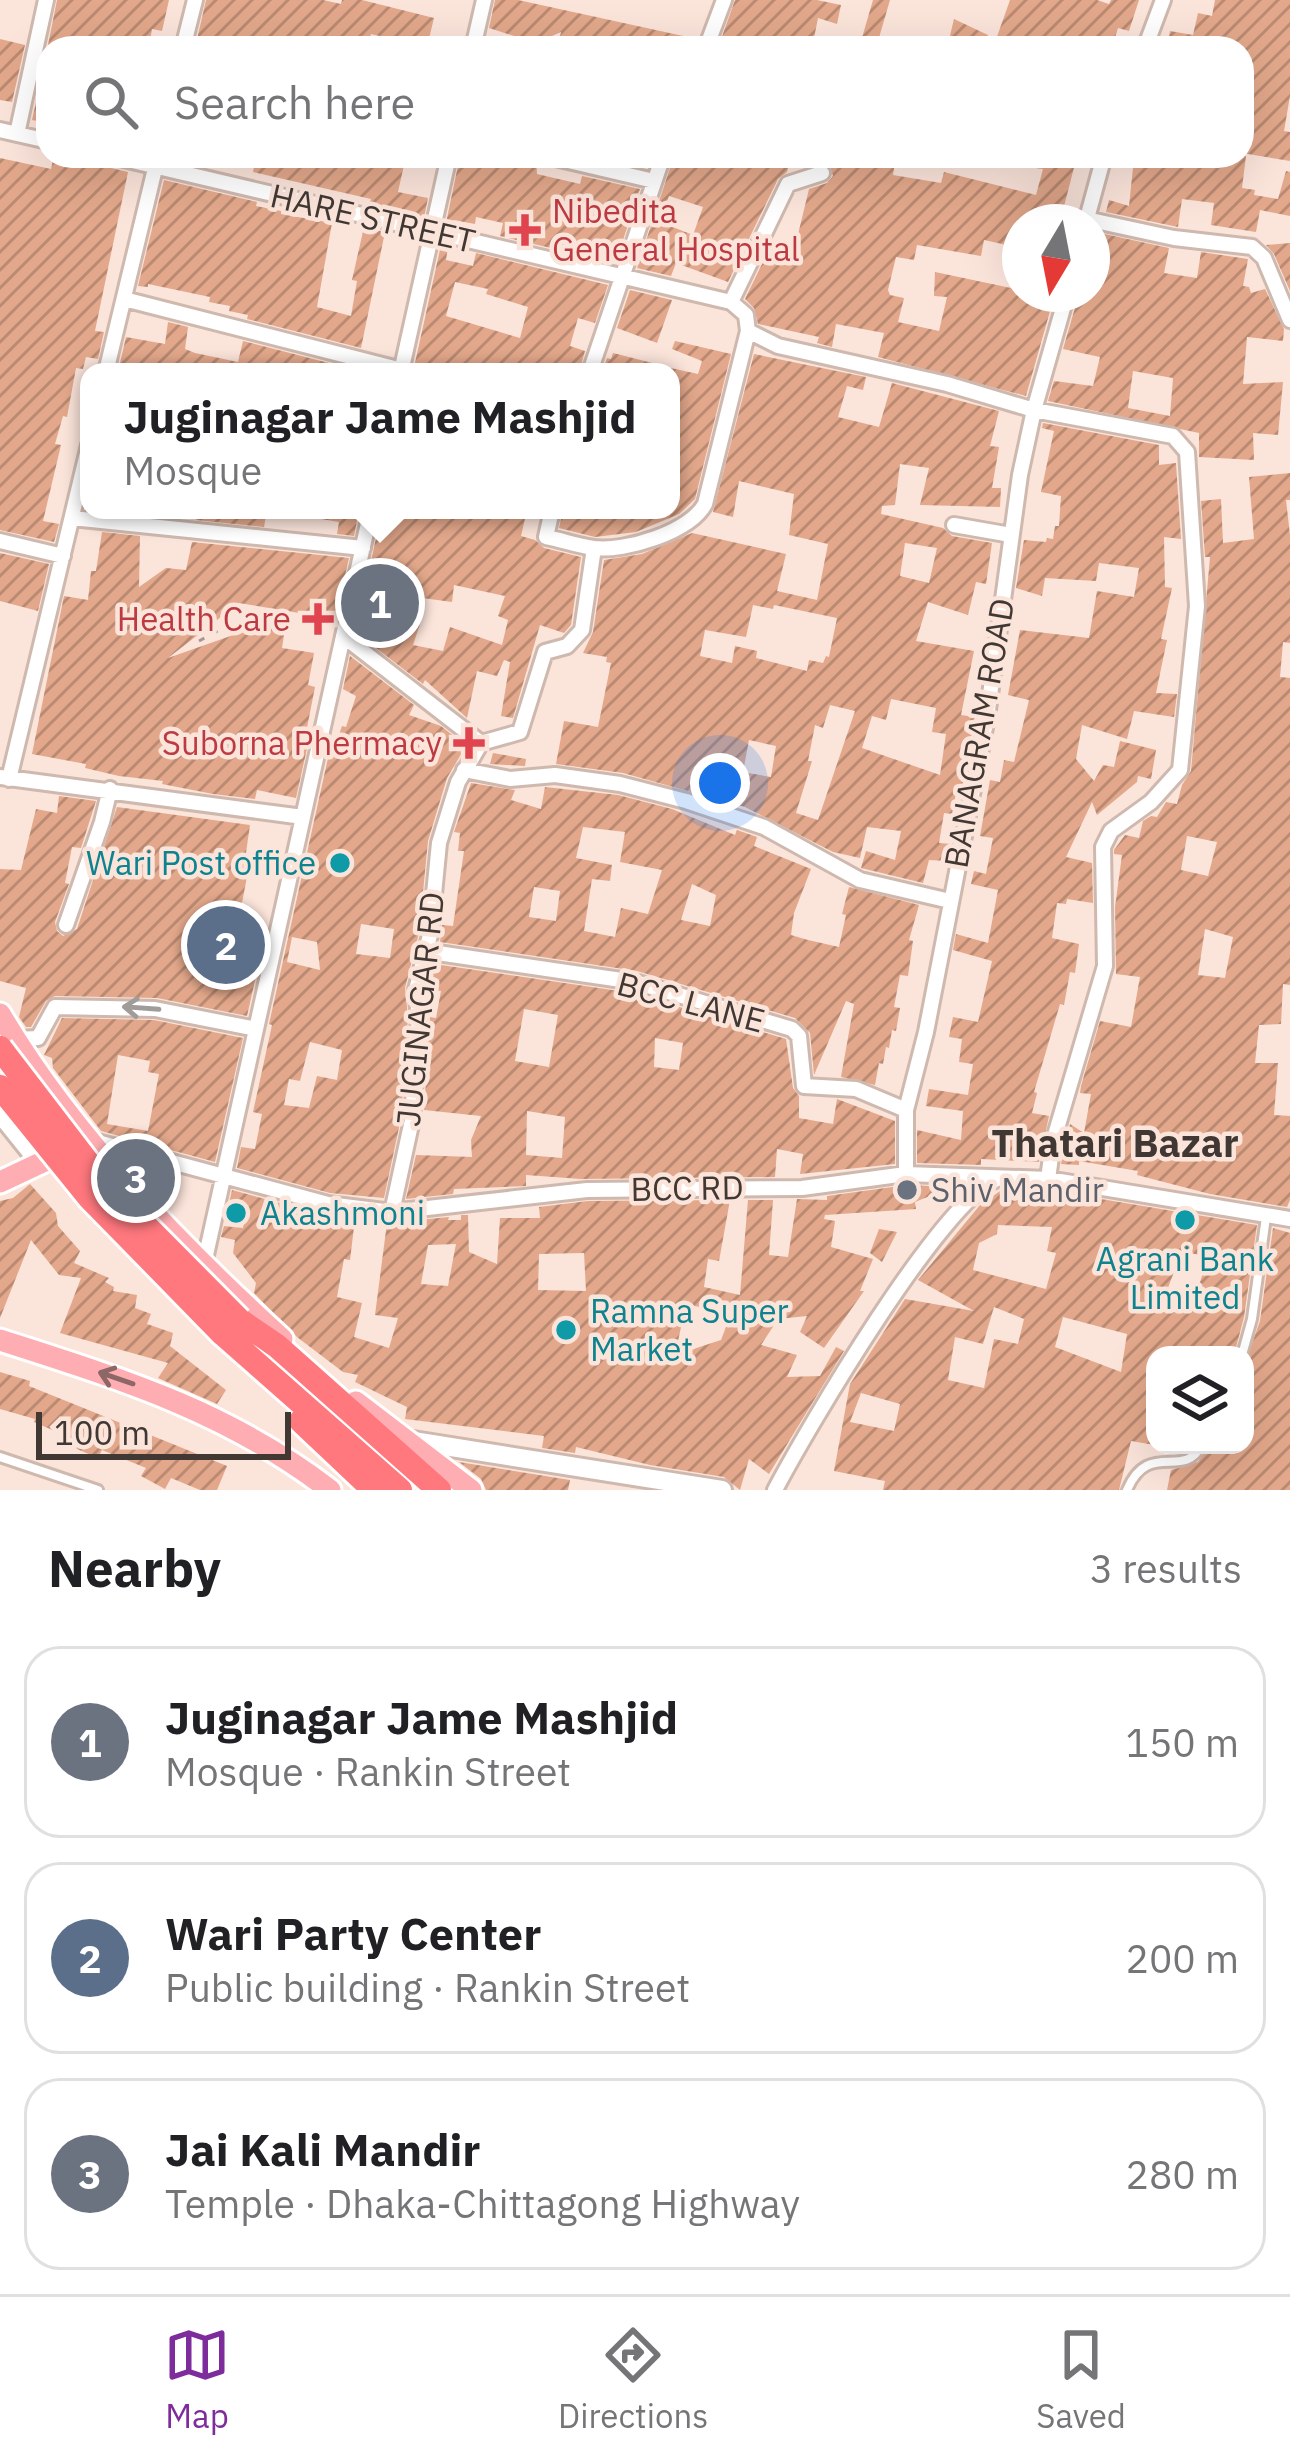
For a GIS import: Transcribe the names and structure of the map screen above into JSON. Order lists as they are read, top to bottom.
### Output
{
  "streets": {
    "street": [
      "HARE STREET",
      "BANAGRAM ROAD",
      "BCC LANE",
      "JUGINAGAR RD",
      "BCC RD"
    ]
  },
  "crossings": [
    ["BANAGRAM ROAD", "BCC LANE"],
    ["BANAGRAM ROAD", "BCC RD"],
    ["BCC LANE", "JUGINAGAR RD"],
    ["JUGINAGAR RD", "BCC RD"]
  ],
  "districts": ["Thatari Bazar"],
  "places": {
    "health": ["Nibedita General Hospital", "Health Care", "Suborna Phermacy"],
    "other": [
      "Wari Post office",
      "Shiv Mandir",
      "Akashmoni",
      "Agrani Bank Limited",
      "Ramna Super Market"
    ]
  },
  "scale_bar": "100 m",
  "north": "bottom",
  "page": {
    "search": "Search here",
    "popup": ["Juginagar Jame Mashjid", "Mosque"],
    "pins": ["1", "2", "3"],
    "scale": "100 m",
    "heading": ["Nearby", "3 results"],
    "list": [
      {
        "mark": "1",
        "name": "Juginagar Jame Mashjid",
        "note": "Mosque · Rankin Street",
        "value": "150 m"
      },
      {
        "mark": "2",
        "name": "Wari Party Center",
        "note": "Public building · Rankin Street",
        "value": "200 m"
      },
      {
        "mark": "3",
        "name": "Jai Kali Mandir",
        "note": "Temple · Dhaka-Chittagong Highway",
        "value": "280 m"
      }
    ],
    "nav": ["Map", "Directions", "Saved"]
  }
}
